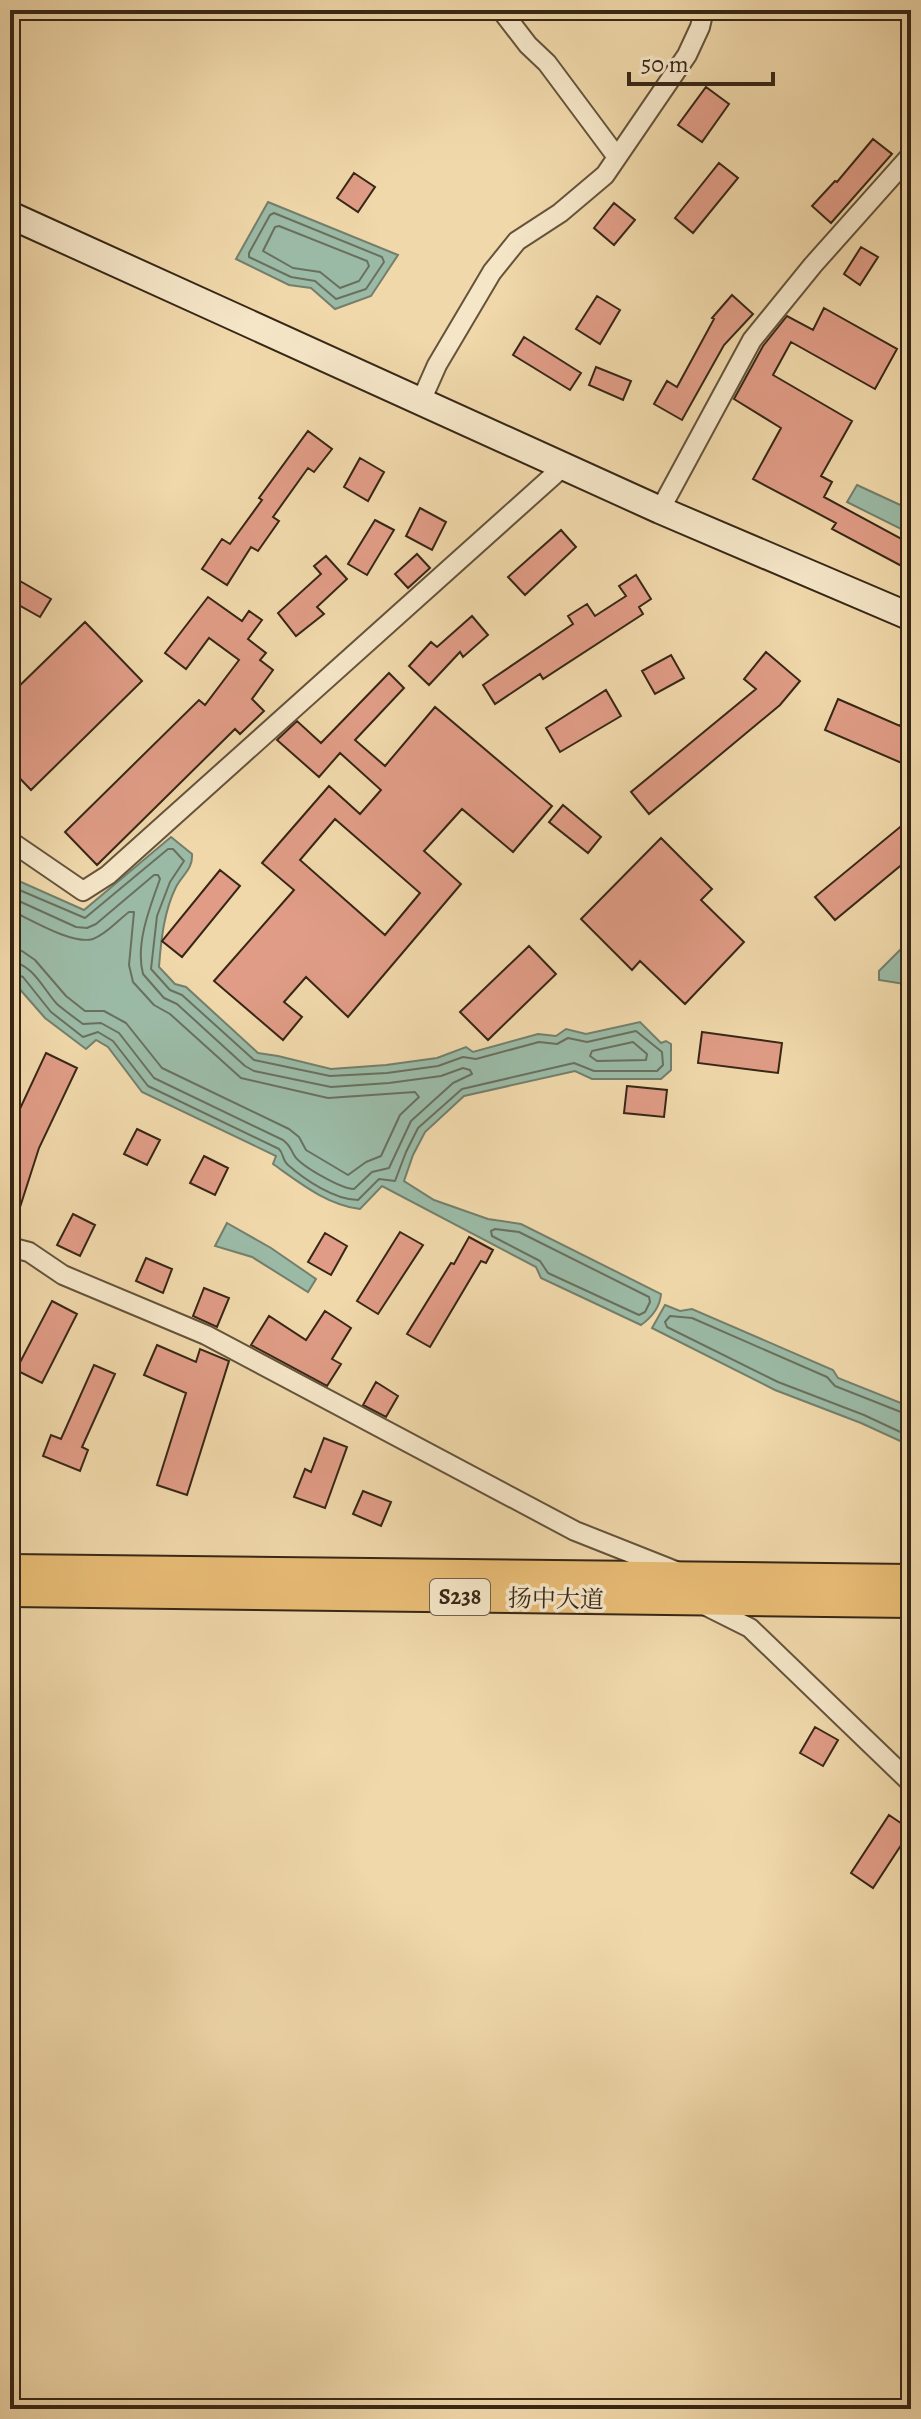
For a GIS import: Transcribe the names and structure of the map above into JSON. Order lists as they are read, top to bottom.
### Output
{
  "streets": {
    "main road": ["S238", "扬中大道"]
  },
  "scale_bar": "50 m"
}
